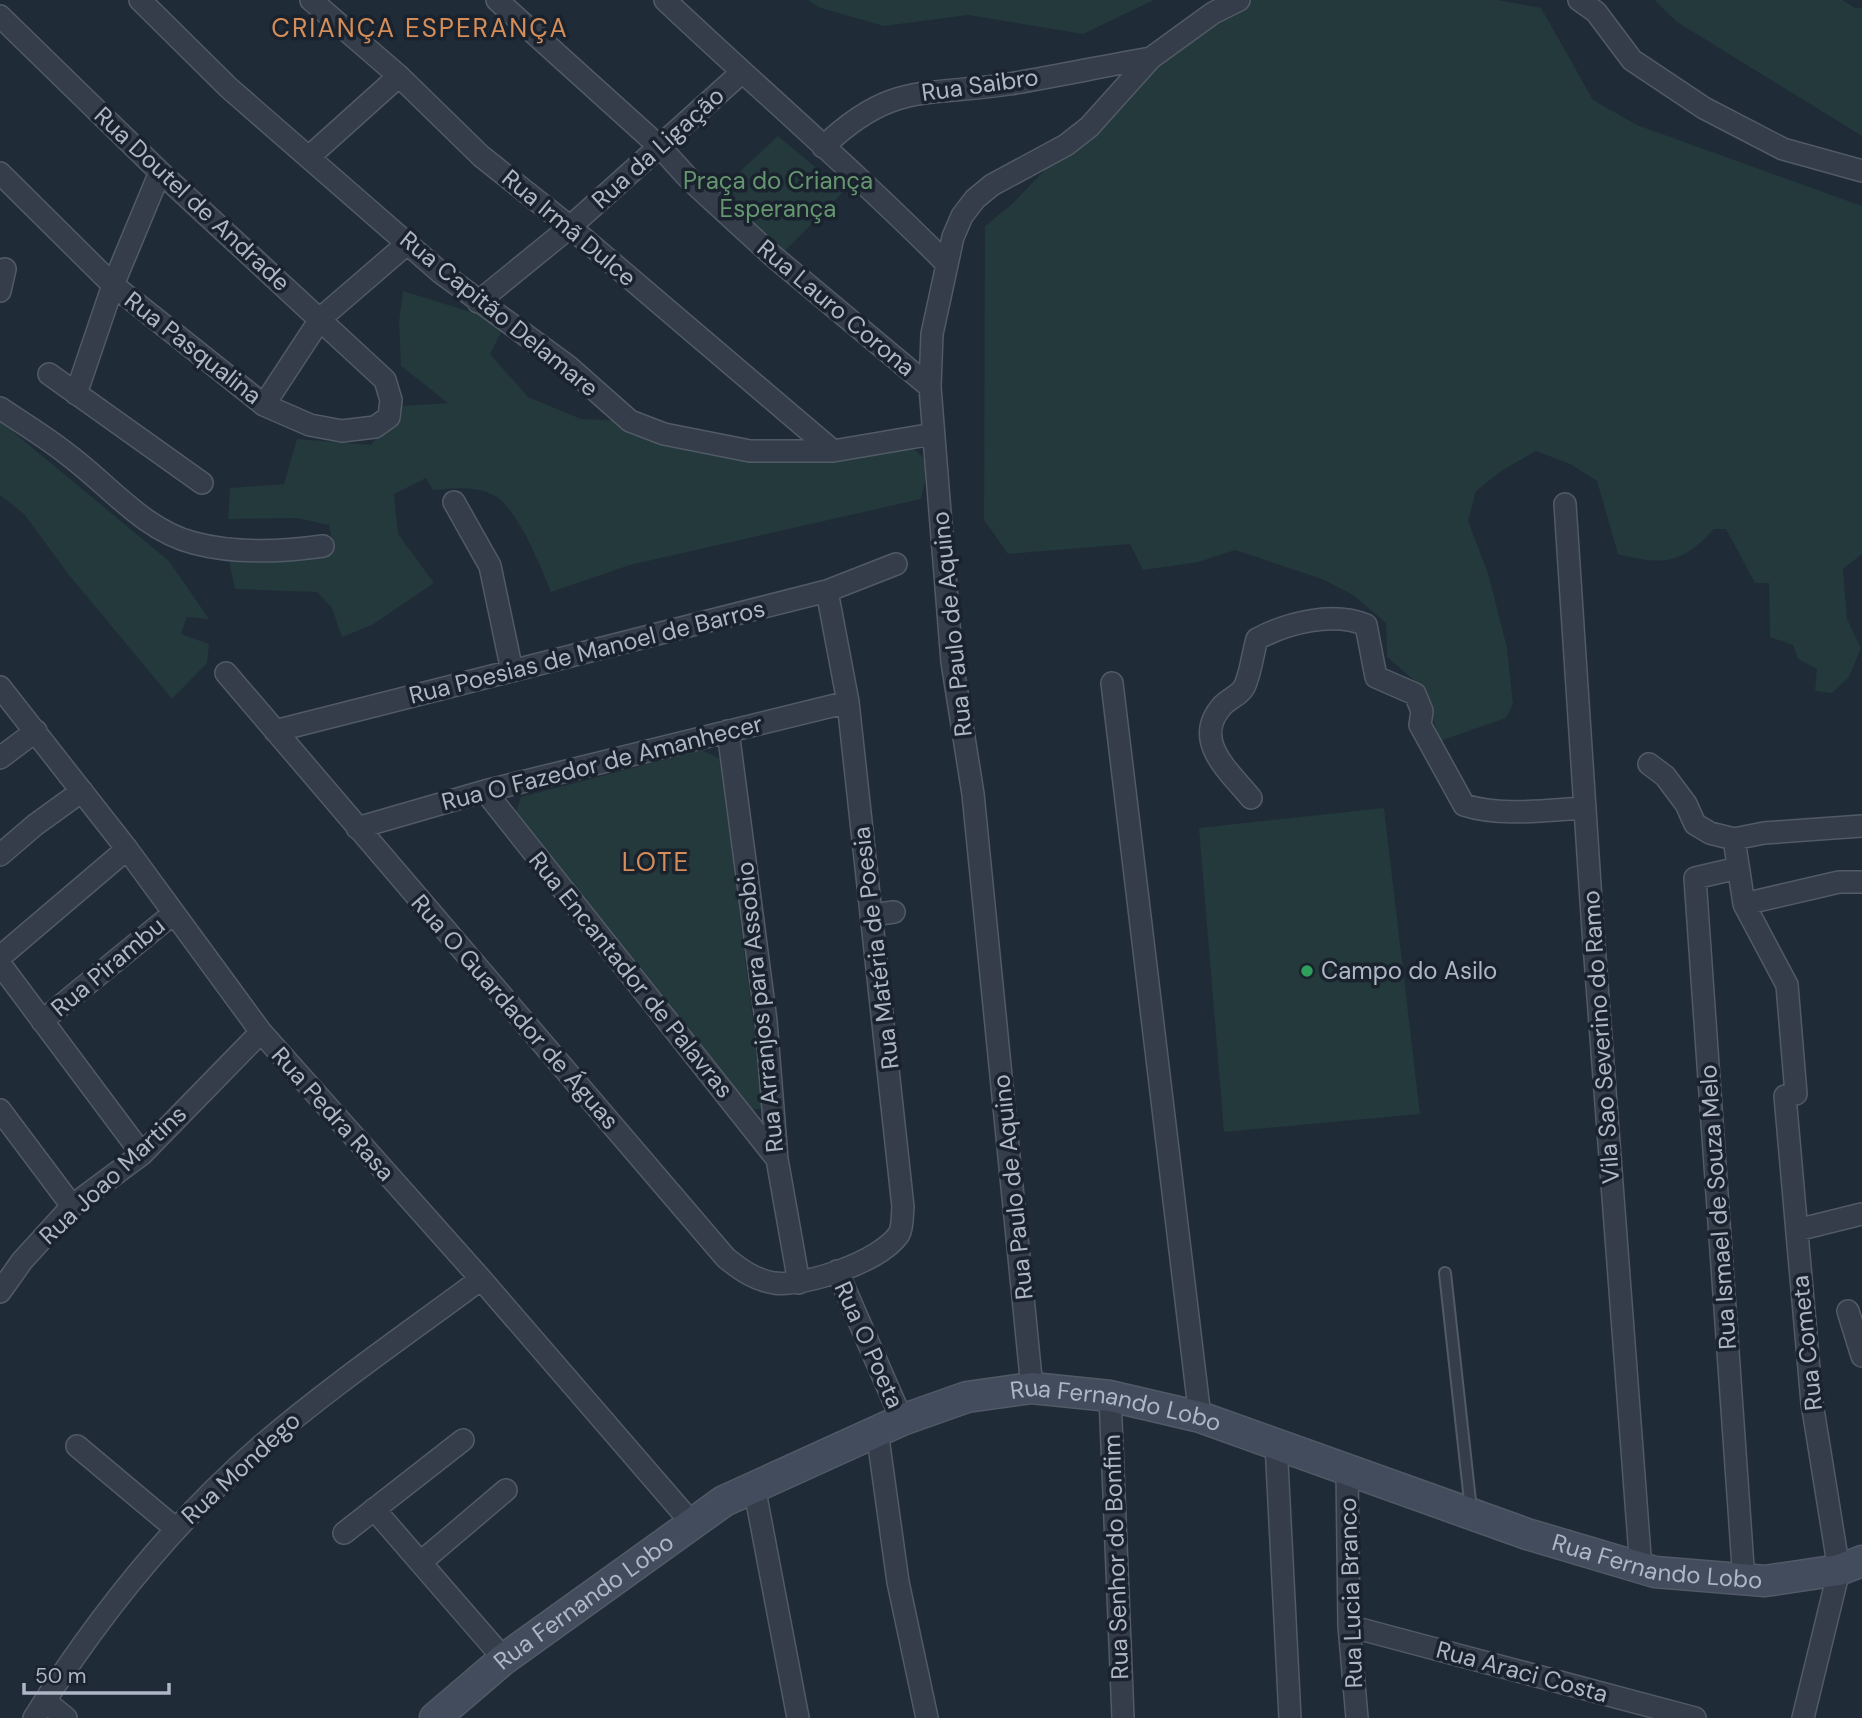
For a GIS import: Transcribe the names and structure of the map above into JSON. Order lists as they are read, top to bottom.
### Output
{
  "streets": {
    "main road": ["Rua Fernando Lobo"],
    "street": [
      "Rua Saibro",
      "Rua da Ligação",
      "Rua Doutel de Andrade",
      "Rua Irmã Dulce",
      "Rua Lauro Corona",
      "Rua Capitão Delamare",
      "Rua Pasqualina",
      "Rua Paulo de Aquino",
      "Rua Poesias de Manoel de Barros",
      "Rua O Fazedor de Amanhecer",
      "Rua Matéria de Poesia",
      "Rua Pirambu",
      "Rua Encantador de Palavras",
      "Rua Arranjos para Assobio",
      "Rua O Guardador de Águas",
      "Vila Sao Severino do Ramo",
      "Rua Pedra Rasa",
      "Rua Joao Martins",
      "Rua Ismael de Souza Melo",
      "Rua Cometa",
      "Rua O Poeta",
      "Rua Mondego",
      "Rua Senhor do Bonfim",
      "Rua Lucia Branco",
      "Rua Araci Costa"
    ]
  },
  "crossings": [
    ["Rua Saibro", "Rua Paulo de Aquino"],
    ["Rua da Ligação", "Rua Irmã Dulce"],
    ["Rua da Ligação", "Rua Lauro Corona"],
    ["Rua da Ligação", "Rua Capitão Delamare"],
    ["Rua Doutel de Andrade", "Rua Pasqualina"],
    ["Rua Irmã Dulce", "Rua Capitão Delamare"],
    ["Rua Lauro Corona", "Rua Paulo de Aquino"],
    ["Rua Capitão Delamare", "Rua Paulo de Aquino"],
    ["Rua Paulo de Aquino", "Rua Fernando Lobo"],
    ["Rua Poesias de Manoel de Barros", "Rua Matéria de Poesia"],
    ["Rua Poesias de Manoel de Barros", "Rua O Guardador de Águas"],
    ["Rua O Fazedor de Amanhecer", "Rua Matéria de Poesia"],
    ["Rua O Fazedor de Amanhecer", "Rua Encantador de Palavras"],
    ["Rua O Fazedor de Amanhecer", "Rua Arranjos para Assobio"],
    ["Rua O Fazedor de Amanhecer", "Rua O Guardador de Águas"],
    ["Rua Matéria de Poesia", "Rua O Guardador de Águas"],
    ["Rua Matéria de Poesia", "Rua O Poeta"],
    ["Rua Pirambu", "Rua Pedra Rasa"],
    ["Rua Encantador de Palavras", "Rua Arranjos para Assobio"],
    ["Rua Arranjos para Assobio", "Rua O Guardador de Águas"],
    ["Rua O Guardador de Águas", "Rua O Poeta"],
    ["Vila Sao Severino do Ramo", "Rua Fernando Lobo"],
    ["Rua Pedra Rasa", "Rua Joao Martins"],
    ["Rua Pedra Rasa", "Rua Fernando Lobo"],
    ["Rua Pedra Rasa", "Rua Mondego"],
    ["Rua Ismael de Souza Melo", "Rua Fernando Lobo"],
    ["Rua Cometa", "Rua Fernando Lobo"],
    ["Rua O Poeta", "Rua Fernando Lobo"],
    ["Rua Fernando Lobo", "Rua Senhor do Bonfim"],
    ["Rua Fernando Lobo", "Rua Lucia Branco"],
    ["Rua Lucia Branco", "Rua Araci Costa"]
  ],
  "districts": ["CRIANÇA ESPERANÇA", "LOTE"],
  "parks": ["Praça do Criança Esperança"],
  "places": ["Campo do Asilo"],
  "scale_bar": "50 m"
}
